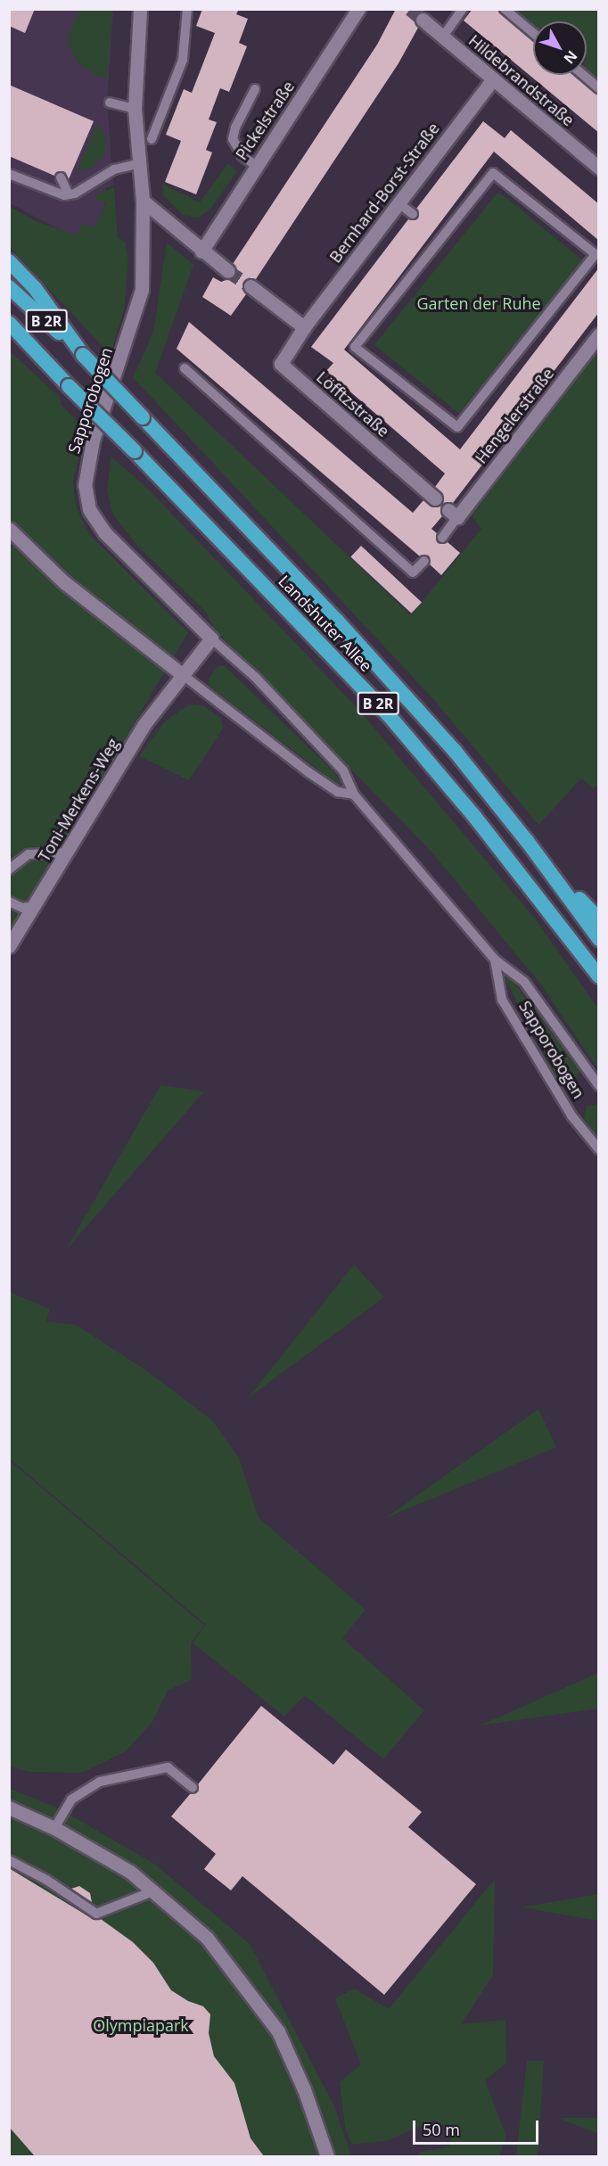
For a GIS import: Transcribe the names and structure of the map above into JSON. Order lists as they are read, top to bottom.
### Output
{
  "streets": {
    "highway": ["B 2R", "Landshuter Allee"],
    "street": [
      "Hildebrandstraße",
      "Pickelstraße",
      "Bernhard-Borst-Straße",
      "Sapporobogen",
      "Löfftzstraße",
      "Hengelerstraße",
      "Toni-Merkens-Weg"
    ]
  },
  "crossings": [
    ["Hildebrandstraße", "Bernhard-Borst-Straße"],
    ["Bernhard-Borst-Straße", "Löfftzstraße"],
    ["B 2R", "Landshuter Allee"],
    ["Sapporobogen", "Toni-Merkens-Weg"]
  ],
  "parks": ["Garten der Ruhe", "Olympiapark"],
  "scale_bar": "50 m",
  "north": "bottom right"
}
